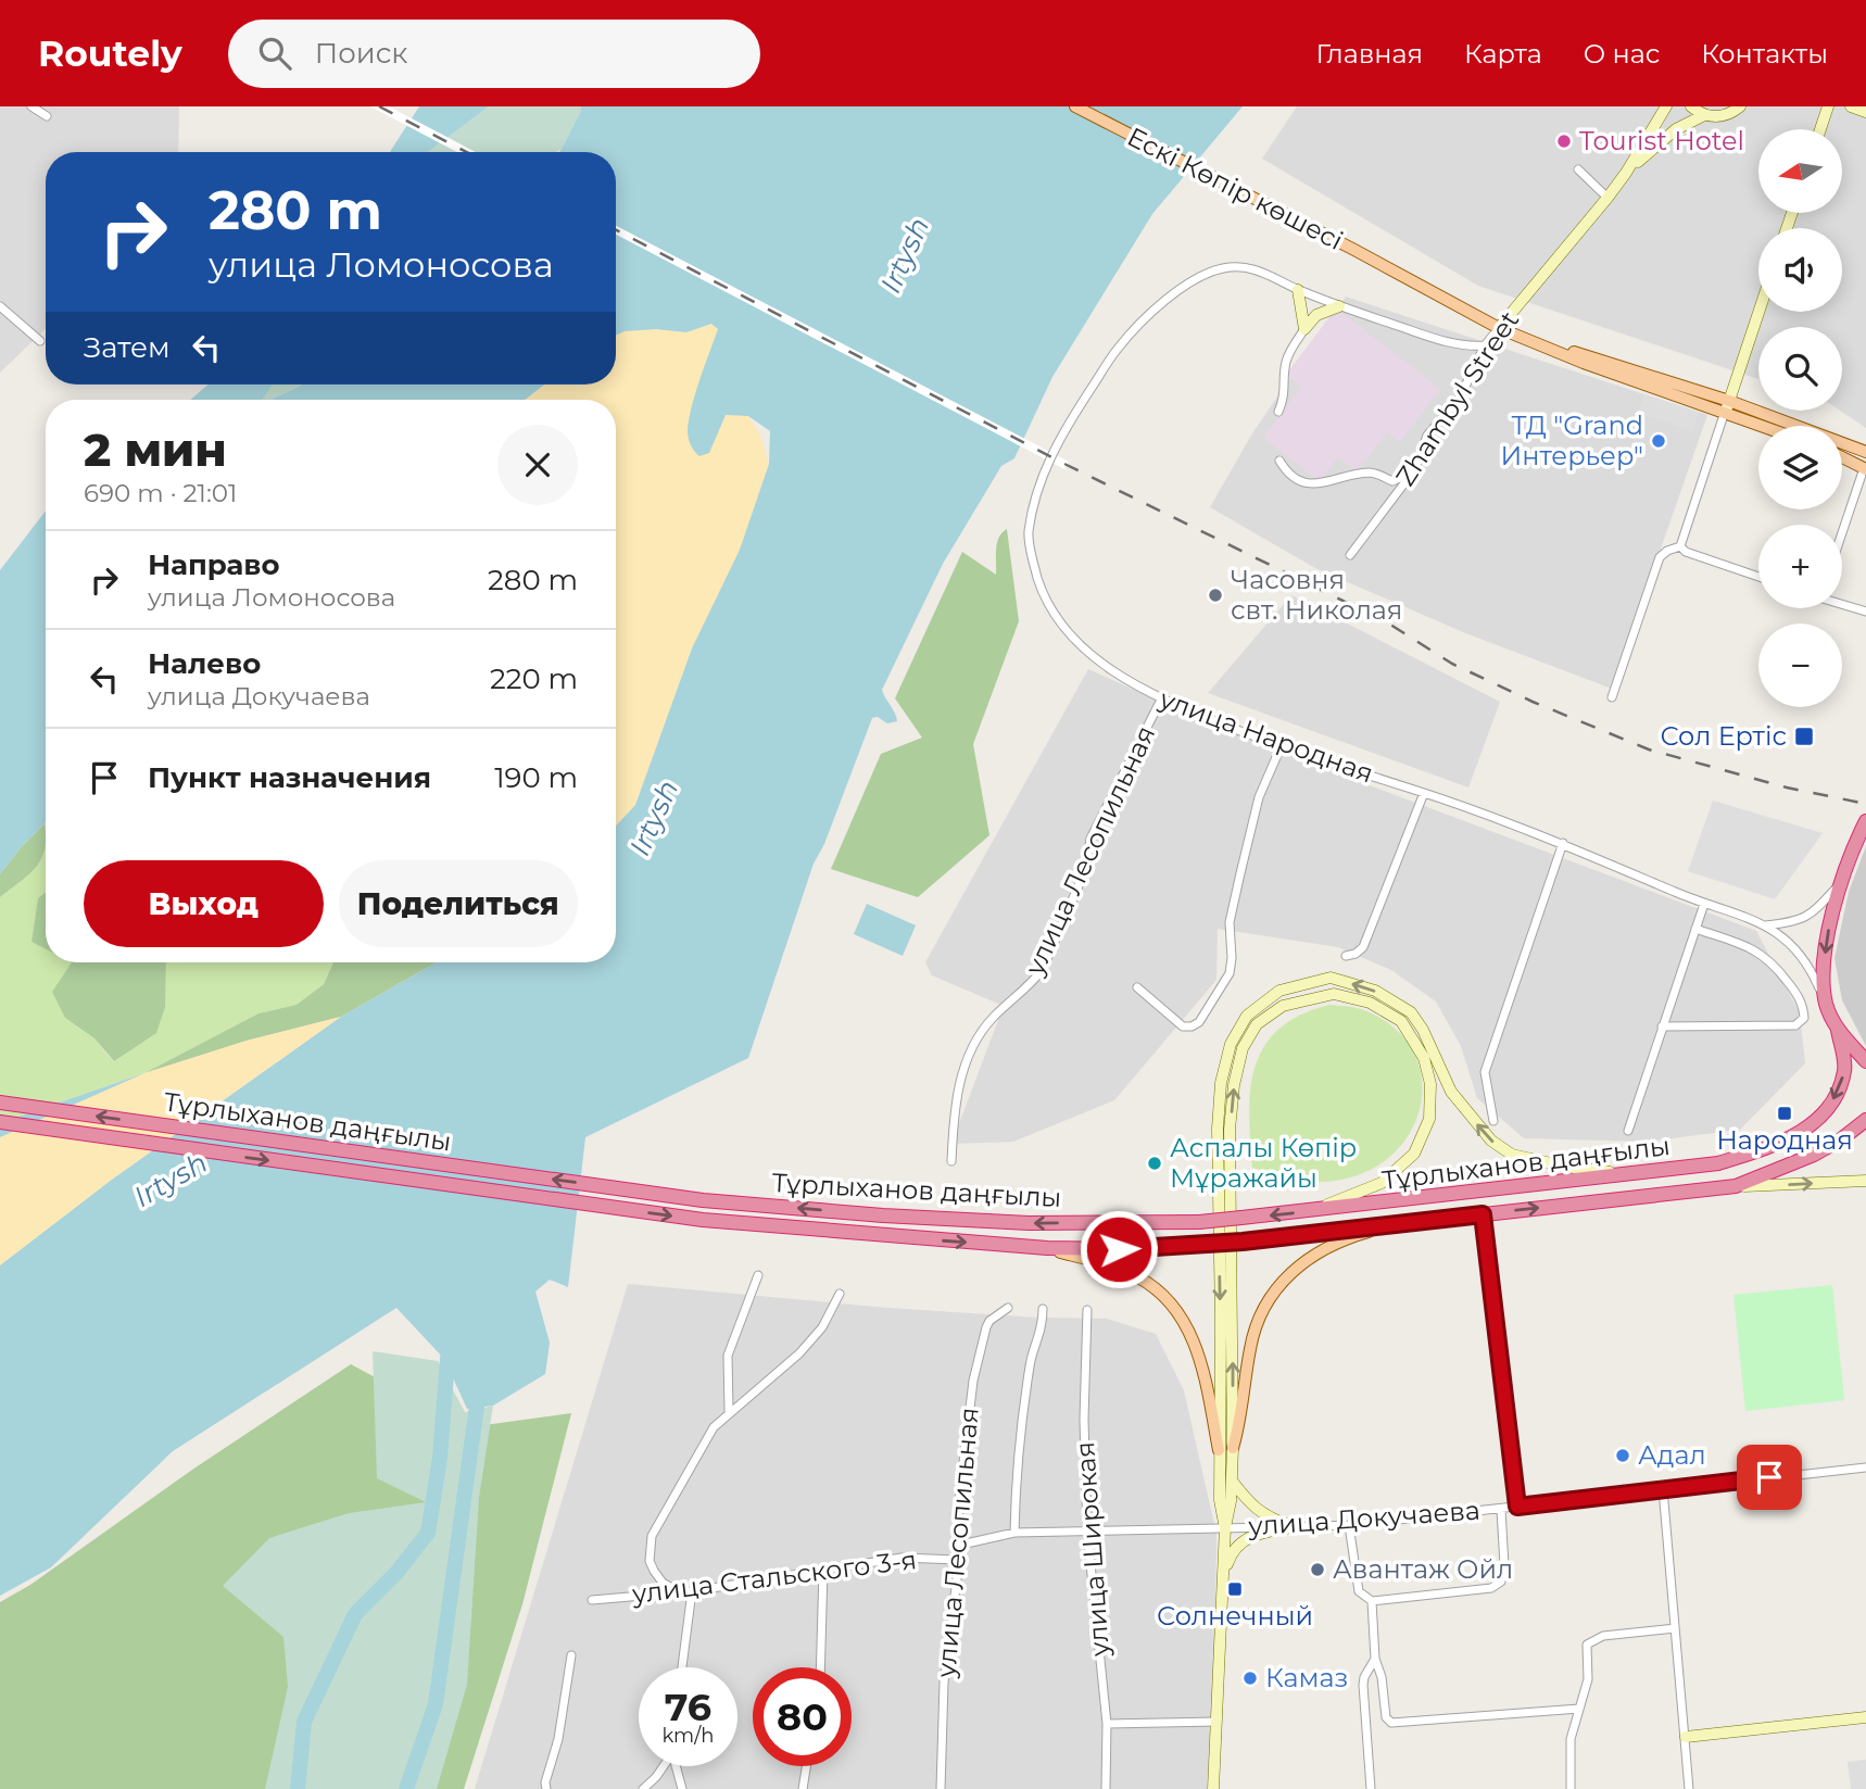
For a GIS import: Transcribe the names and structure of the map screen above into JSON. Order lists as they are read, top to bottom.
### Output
{
  "streets": {
    "highway": ["Тұрлыханов даңғылы"],
    "main road": ["Ескі Көпір көшесі", "Zhambyl Street"],
    "street": [
      "улица Народная",
      "улица Лесопильная",
      "улица Докучаева",
      "улица Широкая",
      "улица Стальского 3-я"
    ]
  },
  "crossings": [
    ["Ескі Көпір көшесі", "Zhambyl Street"],
    ["Zhambyl Street", "улица Народная"],
    ["улица Народная", "улица Лесопильная"],
    ["улица Лесопильная", "улица Стальского 3-я"]
  ],
  "water": ["Irtysh"],
  "places": {
    "other": [
      "Tourist Hotel",
      "ТД \"Grand Интерьер\"",
      "Часовня свт. Николая",
      "Аспалы Көпір Мұражайы",
      "Адал",
      "Авантаж Ойл",
      "Камаз"
    ],
    "transit": ["Сол Ертіс", "Народная", "Солнечный"]
  },
  "north": "left",
  "page": {
    "header": "Routely",
    "search": "Поиск",
    "nav": [
      "Главная",
      "Карта",
      "О нас",
      "Контакты"
    ],
    "map_buttons": ["+", "−"],
    "turn": ["280 m", "улица Ломоносова"],
    "then": "Затем",
    "heading": ["2 мин", "690 m · 21:01"],
    "list": [
      {
        "name": "Направо",
        "note": "улица Ломоносова",
        "value": "280 m"
      },
      {
        "name": "Налево",
        "note": "улица Докучаева",
        "value": "220 m"
      },
      {
        "name": "Пункт назначения",
        "value": "190 m"
      }
    ],
    "buttons": ["Выход", "Поделиться"],
    "speed": "76 km/h",
    "limit": "80"
  }
}
